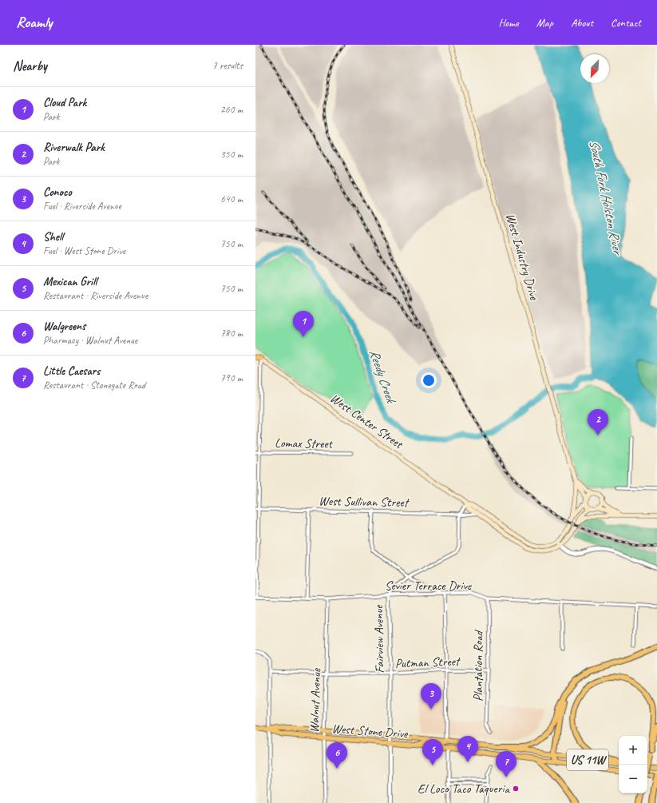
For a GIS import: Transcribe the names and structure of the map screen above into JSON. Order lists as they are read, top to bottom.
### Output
{
  "streets": {
    "main road": [
      "West Industry Drive",
      "West Center Street",
      "West Stone Drive",
      "US 11W"
    ],
    "street": [
      "Lomax Street",
      "West Sullivan Street",
      "Sevier Terrace Drive",
      "Fairview Avenue",
      "Putman Street",
      "Plantation Road",
      "Walnut Avenue"
    ]
  },
  "crossings": [
    ["West Center Street", "West Sullivan Street"],
    ["West Sullivan Street", "Fairview Avenue"],
    ["Sevier Terrace Drive", "Fairview Avenue"],
    ["Sevier Terrace Drive", "Plantation Road"],
    ["Sevier Terrace Drive", "Walnut Avenue"],
    ["Fairview Avenue", "Putman Street"],
    ["Fairview Avenue", "West Stone Drive"],
    ["Putman Street", "Plantation Road"],
    ["Putman Street", "Walnut Avenue"],
    ["Walnut Avenue", "West Stone Drive"]
  ],
  "water": ["South Fork Holston River", "Reedy Creek"],
  "places": ["El Loco Taco Taqueria"],
  "north": "bottom left",
  "page": {
    "header": "Roamly",
    "nav": [
      "Home",
      "Map",
      "About",
      "Contact"
    ],
    "heading": ["Nearby", "7 results"],
    "list": [
      {
        "mark": "1",
        "name": "Cloud Park",
        "note": "Park",
        "value": "260 m"
      },
      {
        "mark": "2",
        "name": "Riverwalk Park",
        "note": "Park",
        "value": "350 m"
      },
      {
        "mark": "3",
        "name": "Conoco",
        "note": "Fuel · Riverside Avenue",
        "value": "640 m"
      },
      {
        "mark": "4",
        "name": "Shell",
        "note": "Fuel · West Stone Drive",
        "value": "750 m"
      },
      {
        "mark": "5",
        "name": "Mexican Grill",
        "note": "Restaurant · Riverside Avenue",
        "value": "750 m"
      },
      {
        "mark": "6",
        "name": "Walgreens",
        "note": "Pharmacy · Walnut Avenue",
        "value": "780 m"
      },
      {
        "mark": "7",
        "name": "Little Caesars",
        "note": "Restaurant · Stonegate Road",
        "value": "790 m"
      }
    ],
    "pins": [
      "1",
      "2",
      "3",
      "4",
      "5",
      "6",
      "7"
    ],
    "map_buttons": ["+", "−"]
  }
}
